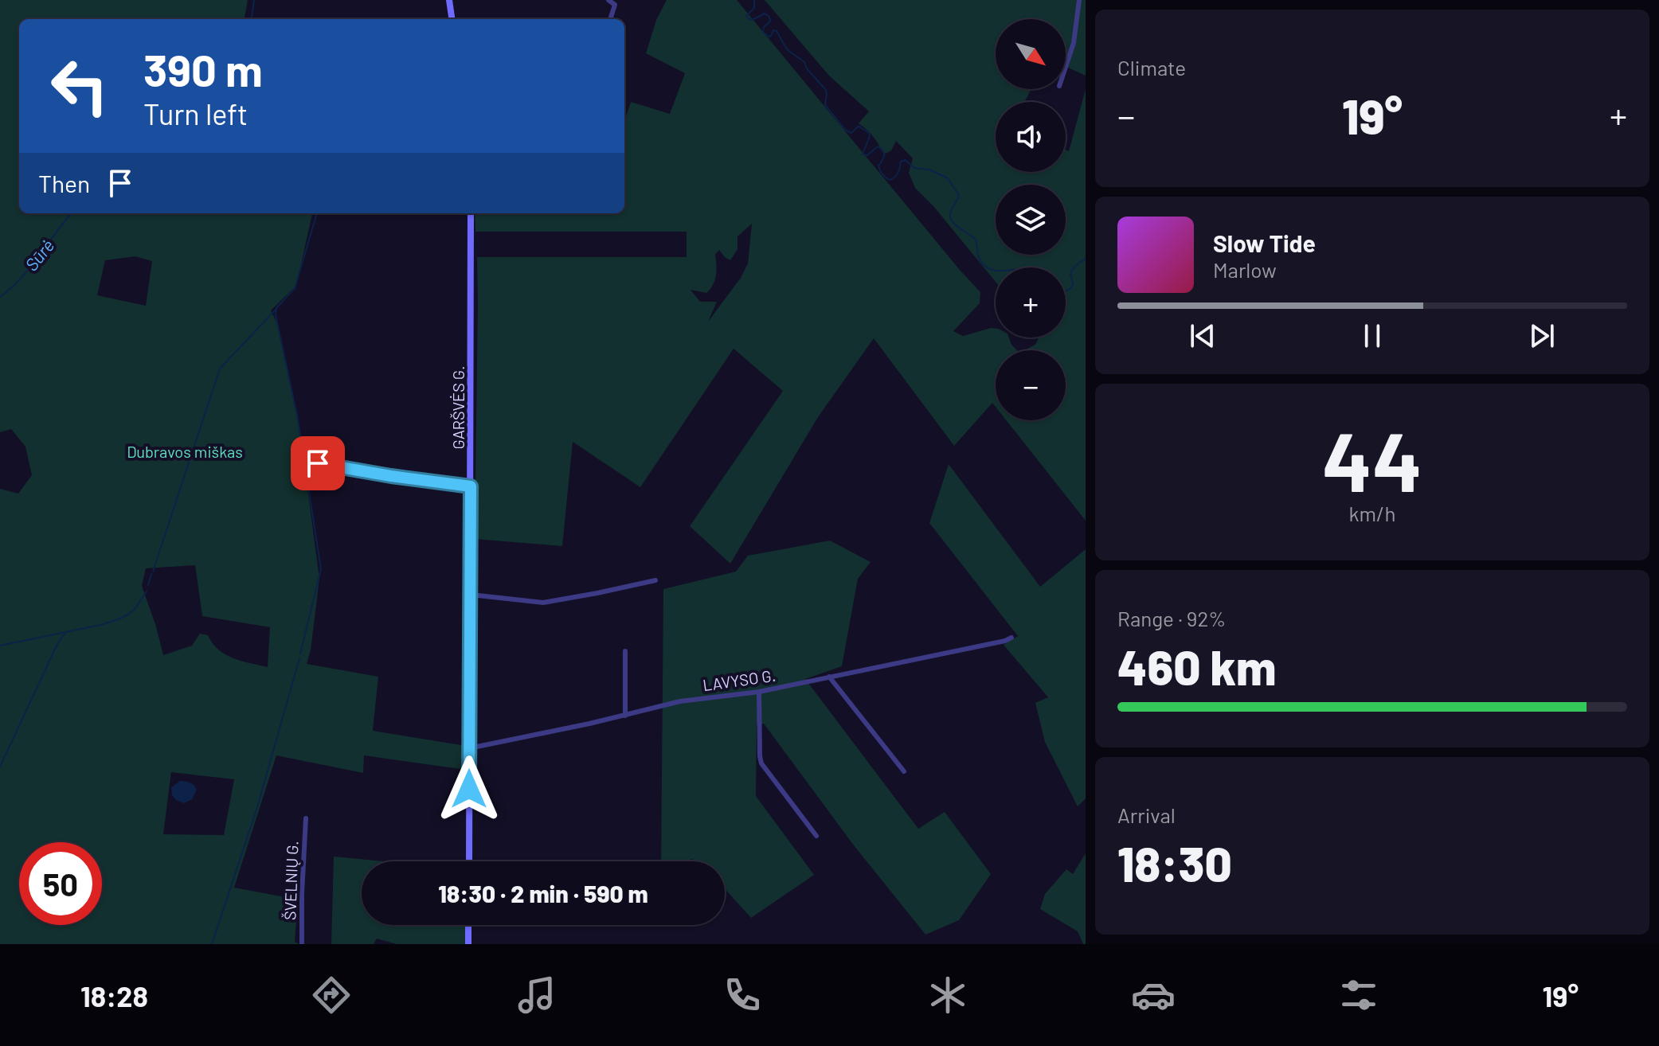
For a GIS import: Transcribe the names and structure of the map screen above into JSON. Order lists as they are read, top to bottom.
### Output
{
  "streets": {
    "main road": ["GARŠVĖS G."],
    "street": ["LAVYSO G.", "ŠVELNIŲ G."]
  },
  "crossings": [
    ["GARŠVĖS G.", "LAVYSO G."]
  ],
  "water": ["Sūrė"],
  "parks": ["Dubravos miškas"],
  "north": "bottom right",
  "page": {
    "tile": [
      "Climate",
      ["44", "km/h"],
      ["Range · 92%", "460 km"],
      ["Arrival", "18:30"]
    ],
    "map_buttons": ["+", "−"],
    "turn": ["390 m", "Turn left"],
    "heat": ["−", "19°", "+"],
    "then": "Then",
    "song": ["Slow Tide", "Marlow"],
    "limit": "50",
    "trip": "18:30 · 2 min · 590 m",
    "tabs": ["18:28", "19°"]
  }
}
